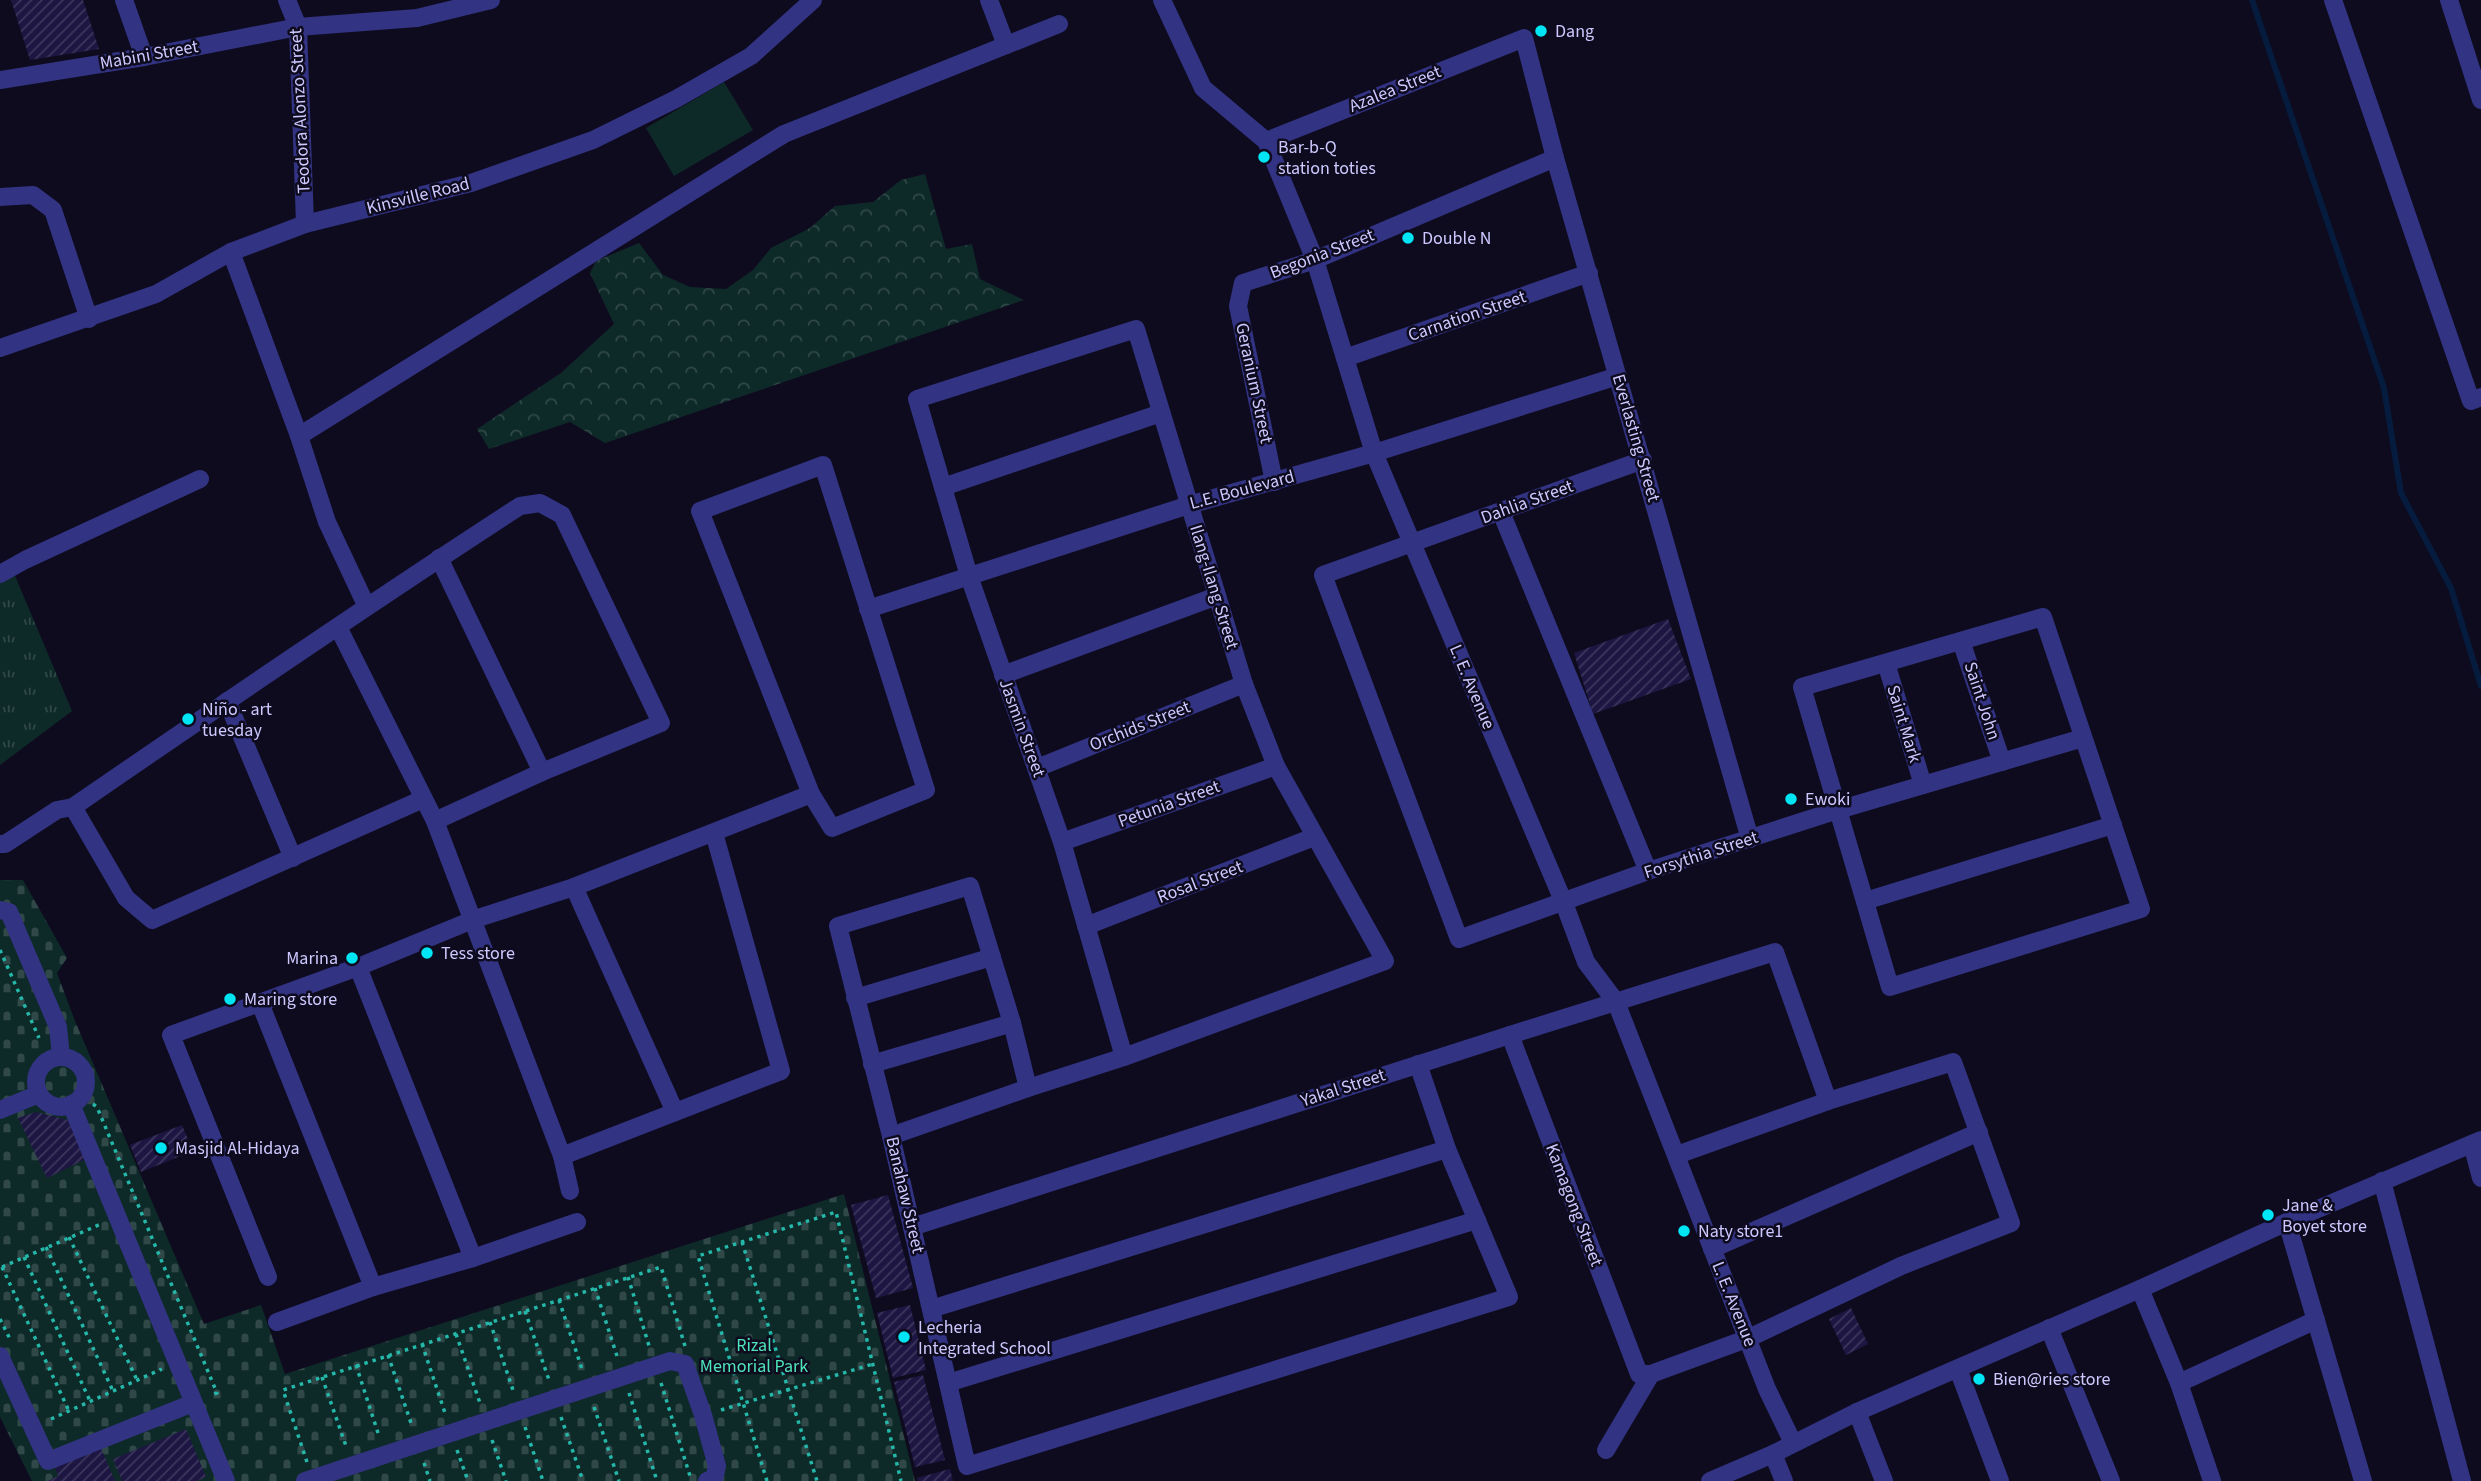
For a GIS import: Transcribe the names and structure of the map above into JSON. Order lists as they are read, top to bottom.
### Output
{
  "streets": {
    "street": [
      "Mabini Street",
      "Azalea Street",
      "Teodora Alonzo Street",
      "Kinsville Road",
      "Begonia Street",
      "Carnation Street",
      "Geranium Street",
      "Everlasting Street",
      "L.E. Boulevard",
      "Dahlia Street",
      "Ilang-Ilang Street",
      "L. E. Avenue",
      "Saint John",
      "Saint Mark",
      "Orchids Street",
      "Jasmin Street",
      "Petunia Street",
      "Forsythia Street",
      "Rosal Street",
      "Yakal Street",
      "Banahaw Street",
      "Kamagong Street"
    ]
  },
  "crossings": [
    ["Mabini Street", "Teodora Alonzo Street"],
    ["Azalea Street", "Everlasting Street"],
    ["Azalea Street", "L. E. Avenue"],
    ["Teodora Alonzo Street", "Kinsville Road"],
    ["Begonia Street", "Geranium Street"],
    ["Begonia Street", "Everlasting Street"],
    ["Begonia Street", "L. E. Avenue"],
    ["Carnation Street", "Everlasting Street"],
    ["Carnation Street", "L. E. Avenue"],
    ["Geranium Street", "L.E. Boulevard"],
    ["Everlasting Street", "L.E. Boulevard"],
    ["Everlasting Street", "Dahlia Street"],
    ["Everlasting Street", "Forsythia Street"],
    ["L.E. Boulevard", "Ilang-Ilang Street"],
    ["L.E. Boulevard", "L. E. Avenue"],
    ["L.E. Boulevard", "Jasmin Street"],
    ["Dahlia Street", "L. E. Avenue"],
    ["Dahlia Street", "Forsythia Street"],
    ["Ilang-Ilang Street", "Orchids Street"],
    ["Ilang-Ilang Street", "Jasmin Street"],
    ["Ilang-Ilang Street", "Petunia Street"],
    ["Ilang-Ilang Street", "Rosal Street"],
    ["L. E. Avenue", "Forsythia Street"],
    ["L. E. Avenue", "Yakal Street"],
    ["Saint John", "Forsythia Street"],
    ["Saint Mark", "Forsythia Street"],
    ["Orchids Street", "Jasmin Street"],
    ["Jasmin Street", "Petunia Street"],
    ["Jasmin Street", "Rosal Street"],
    ["Yakal Street", "Banahaw Street"],
    ["Yakal Street", "Kamagong Street"]
  ],
  "parks": ["Rizal Memorial Park"],
  "places": [
    "Dang",
    "Bar-b-Q station toties",
    "Double N",
    "Niño - art tuesday",
    "Ewoki",
    "Tess store",
    "Marina",
    "Maring store",
    "Masjid Al-Hidaya",
    "Jane & Boyet store",
    "Naty store1",
    "Lecheria Integrated School",
    "Bien@ries store"
  ]
}
